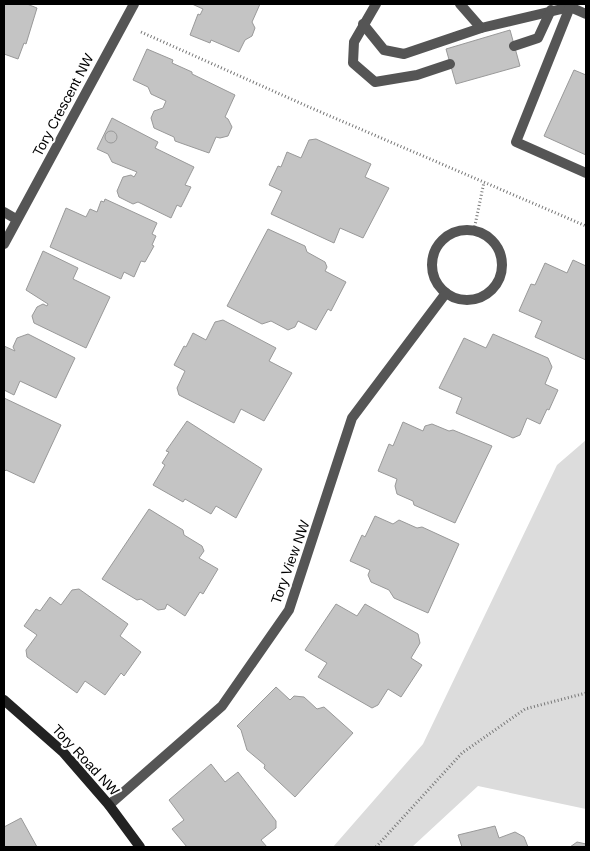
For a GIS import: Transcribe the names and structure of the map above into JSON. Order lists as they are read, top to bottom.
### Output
{
  "streets": {
    "street": ["Tory Crescent NW", "Tory View NW", "Tory Road NW"]
  },
  "crossings": [
    ["Tory View NW", "Tory Road NW"]
  ]
}
